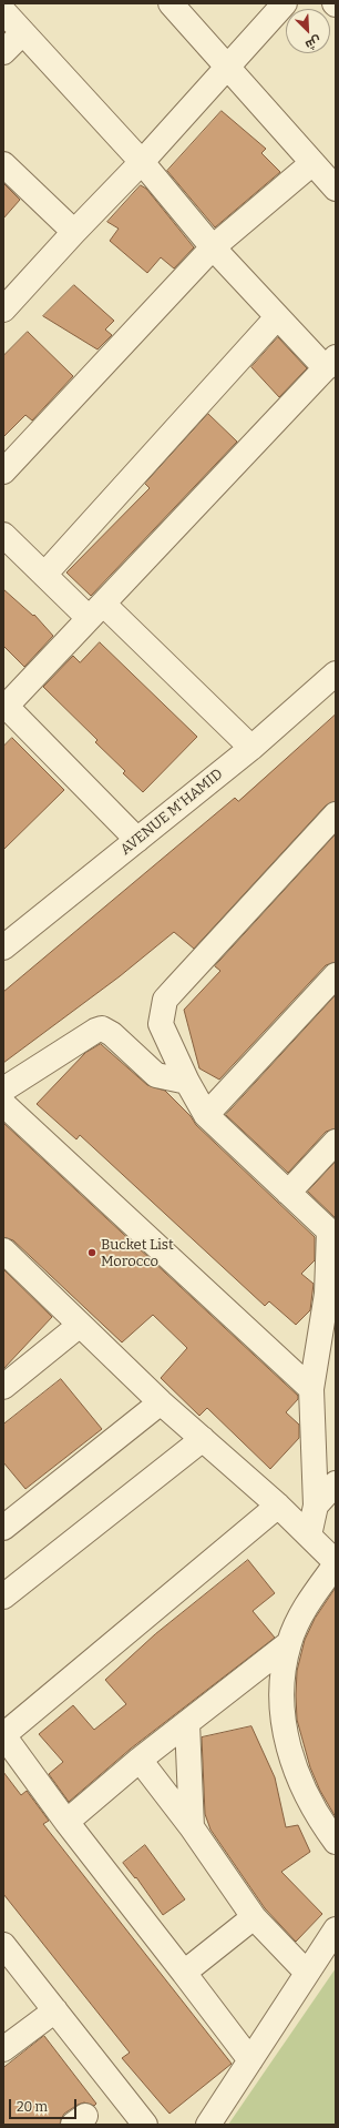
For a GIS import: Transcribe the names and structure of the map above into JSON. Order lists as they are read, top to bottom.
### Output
{
  "streets": {
    "street": ["AVENUE M'HAMID"]
  },
  "places": ["Bucket List Morocco"],
  "scale_bar": "20 m",
  "north": "bottom right"
}
